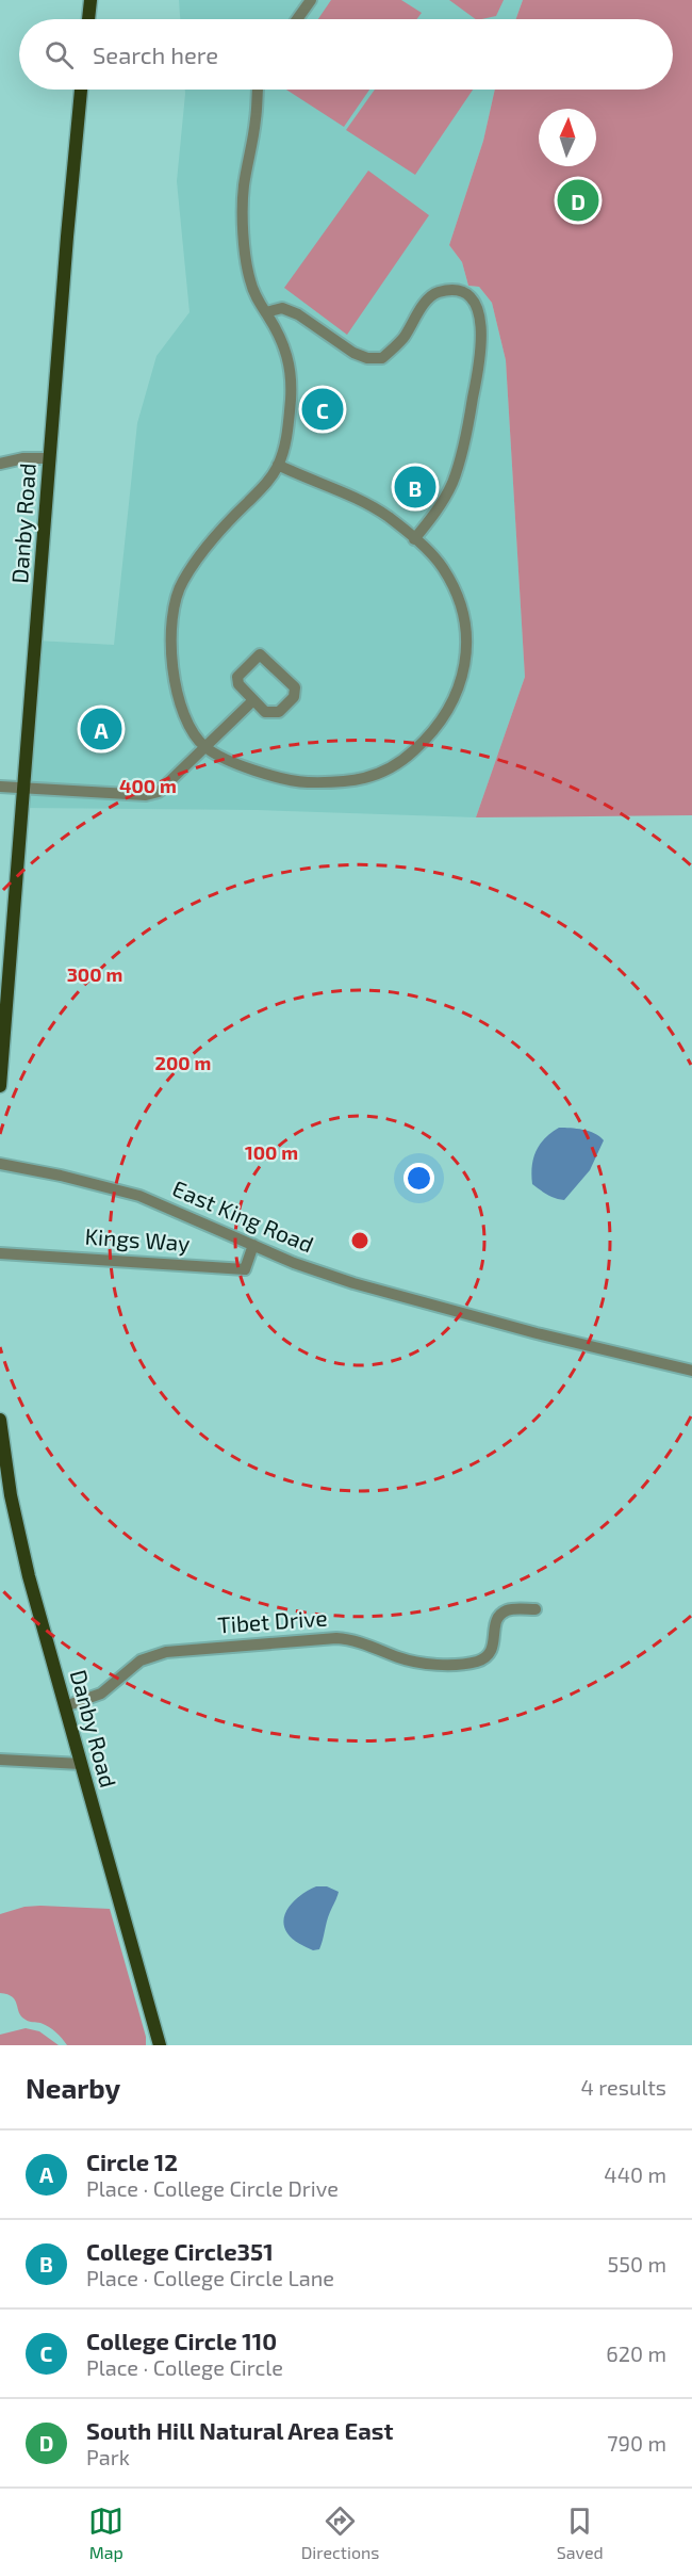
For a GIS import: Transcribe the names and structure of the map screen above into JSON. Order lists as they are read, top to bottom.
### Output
{
  "streets": {
    "main road": ["Danby Road"],
    "street": ["East King Road", "Kings Way", "Tibet Drive"]
  },
  "crossings": [
    ["Danby Road", "Tibet Drive"],
    ["East King Road", "Kings Way"]
  ],
  "north": "top",
  "page": {
    "search": "Search here",
    "pins": [
      "D",
      "C",
      "B",
      "A"
    ],
    "heading": ["Nearby", "4 results"],
    "list": [
      {
        "mark": "A",
        "name": "Circle 12",
        "note": "Place · College Circle Drive",
        "value": "440 m"
      },
      {
        "mark": "B",
        "name": "College Circle351",
        "note": "Place · College Circle Lane",
        "value": "550 m"
      },
      {
        "mark": "C",
        "name": "College Circle 110",
        "note": "Place · College Circle",
        "value": "620 m"
      },
      {
        "mark": "D",
        "name": "South Hill Natural Area East",
        "note": "Park",
        "value": "790 m"
      }
    ],
    "nav": ["Map", "Directions", "Saved"]
  },
  "rings": [
    "400 m",
    "300 m",
    "200 m",
    "100 m"
  ]
}
